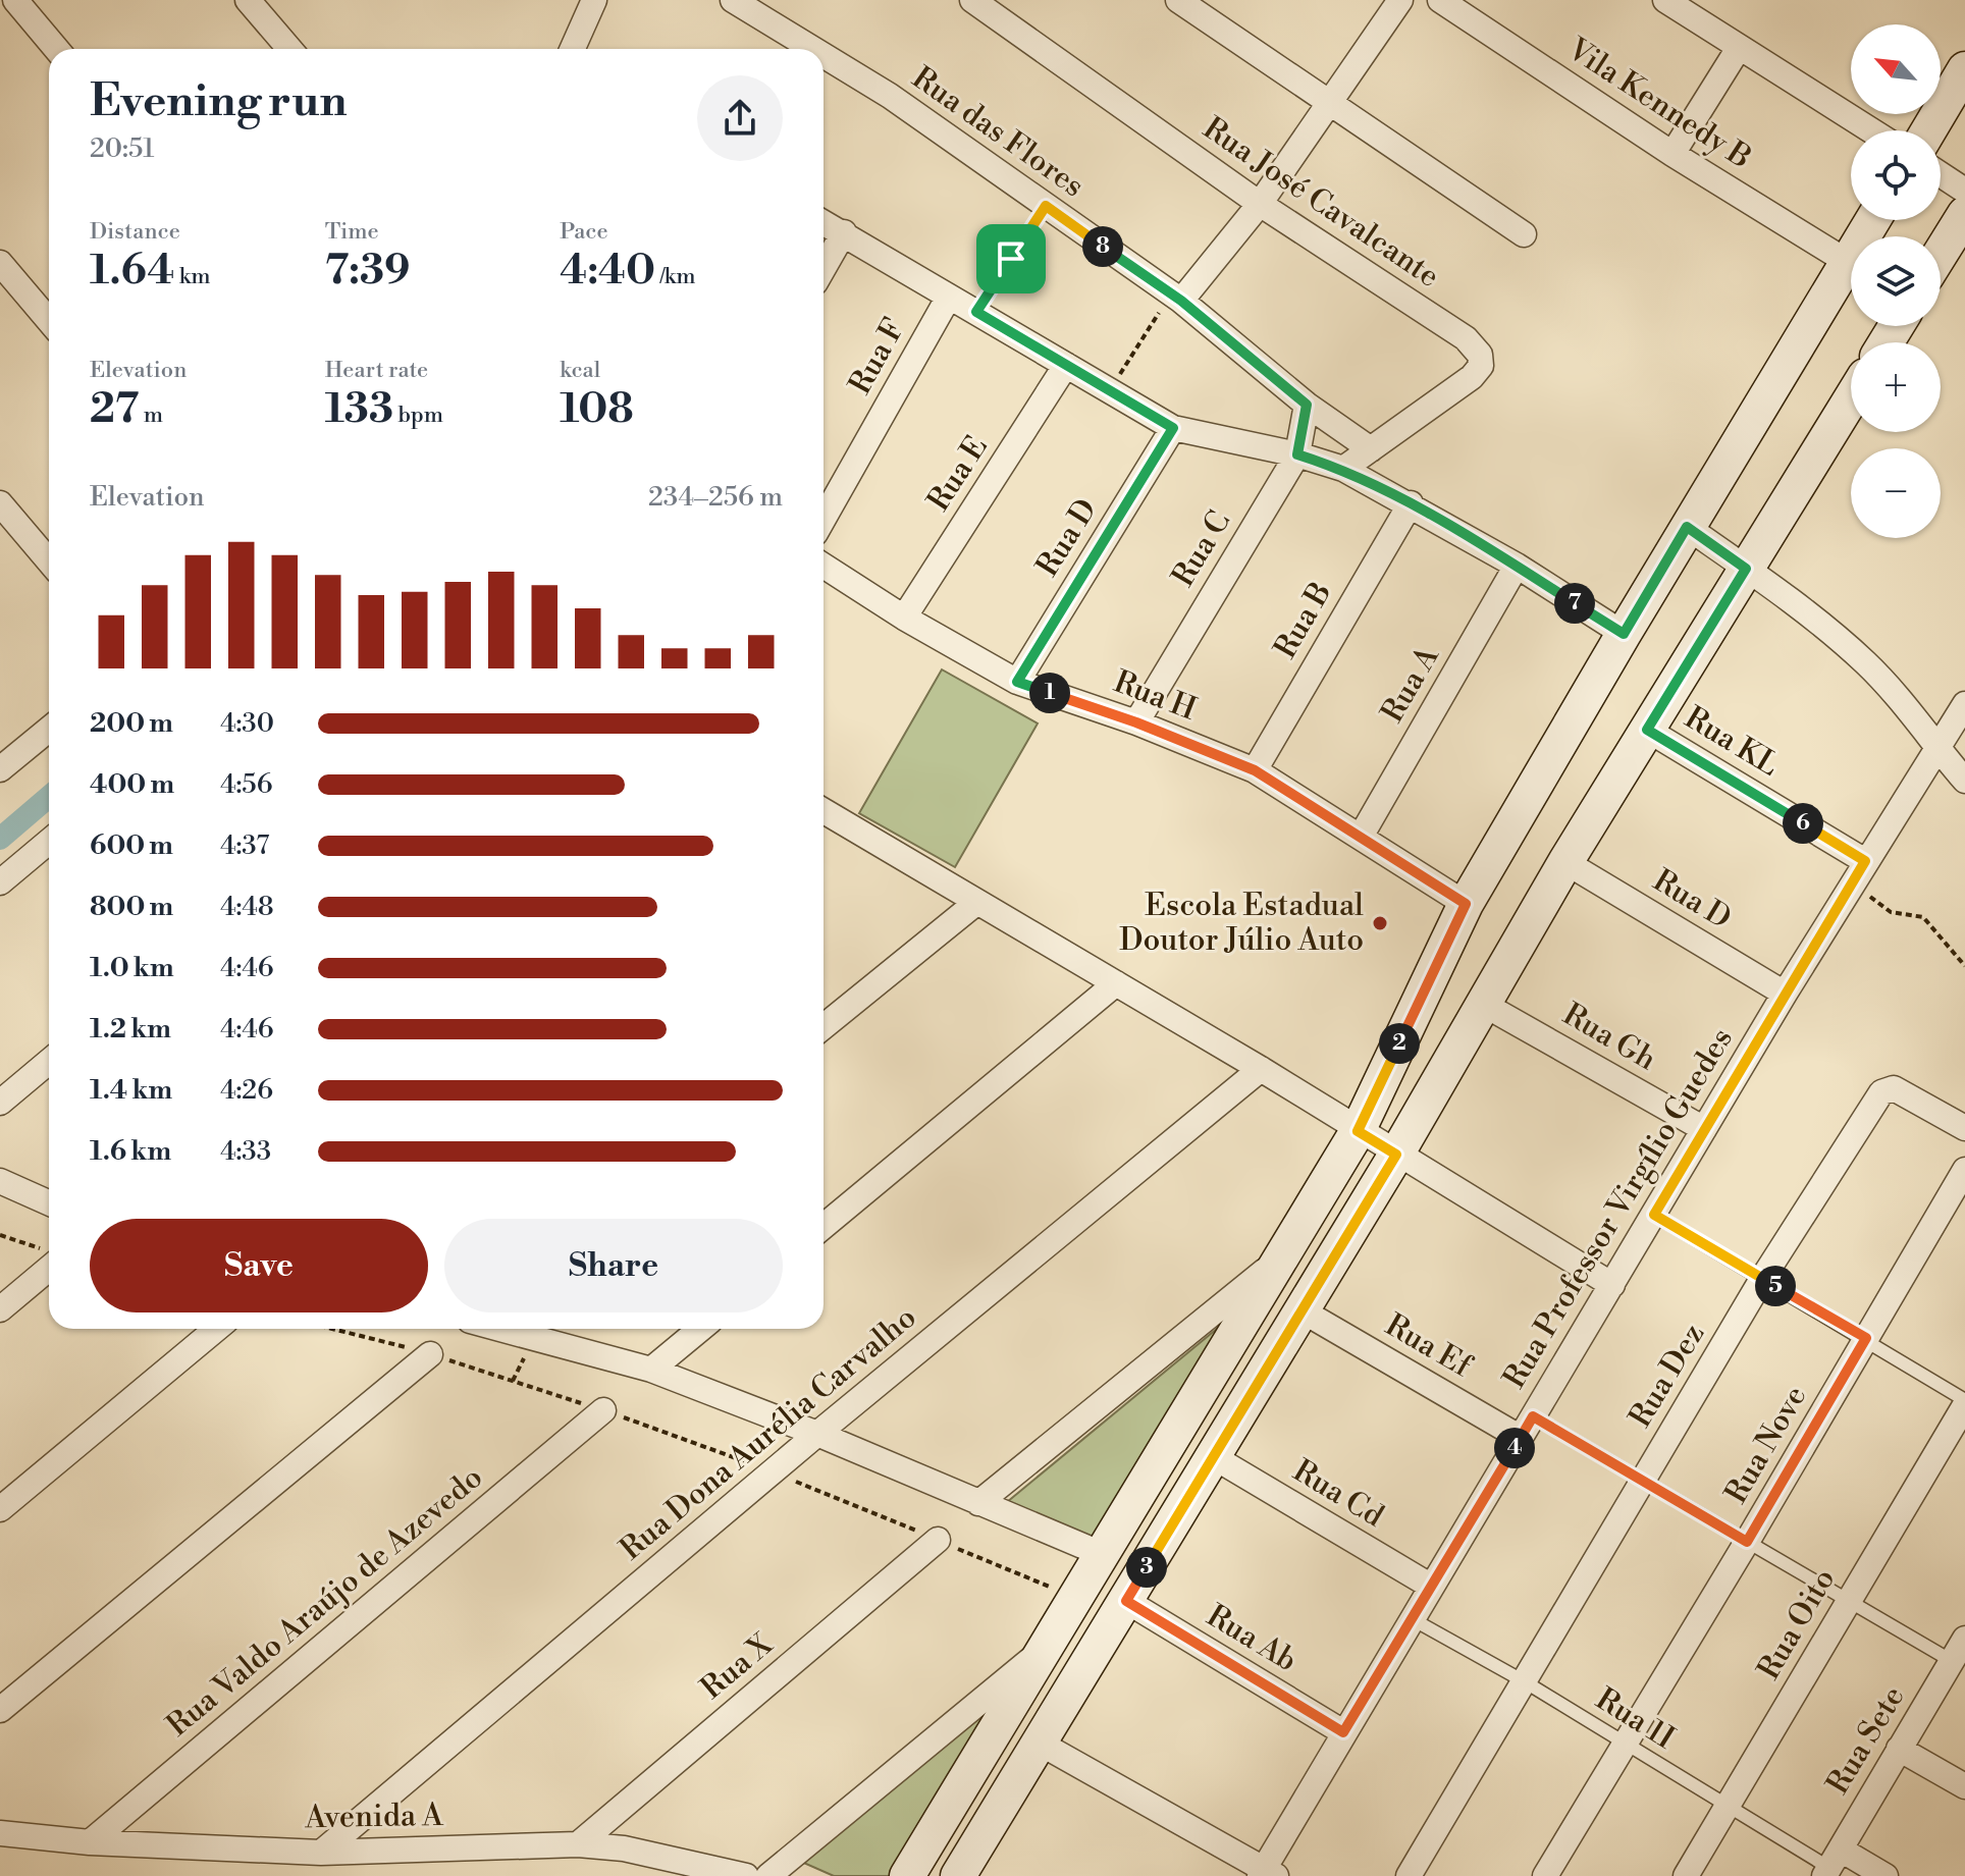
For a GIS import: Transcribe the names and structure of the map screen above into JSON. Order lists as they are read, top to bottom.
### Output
{
  "streets": {
    "street": [
      "Vila Kennedy B",
      "Rua das Flores",
      "Rua José Cavalcante",
      "Rua F",
      "Rua E",
      "Rua D",
      "Rua C",
      "Rua B",
      "Rua A",
      "Rua H",
      "Rua KL",
      "Rua Gh",
      "Rua Professor Virgílio Guedes",
      "Rua Ef",
      "Rua Dez",
      "Rua Dona Aurélia Carvalho",
      "Rua Nove",
      "Rua Cd",
      "Rua Valdo Araújo de Azevedo",
      "Rua Oito",
      "Rua Ab",
      "Rua X",
      "Rua Sete",
      "Avenida A"
    ],
    "lane": ["Rua 1I"]
  },
  "crossings": [
    ["Rua das Flores", "Rua José Cavalcante"],
    ["Rua das Flores", "Rua C"],
    ["Rua E", "Rua H"],
    ["Rua D", "Rua H"],
    ["Rua D", "Rua Professor Virgílio Guedes"],
    ["Rua C", "Rua H"],
    ["Rua B", "Rua H"],
    ["Rua A", "Rua H"],
    ["Rua KL", "Rua Professor Virgílio Guedes"],
    ["Rua Gh", "Rua Professor Virgílio Guedes"],
    ["Rua Professor Virgílio Guedes", "Rua Ef"],
    ["Rua Professor Virgílio Guedes", "Rua Cd"],
    ["Rua Professor Virgílio Guedes", "Rua Ab"],
    ["Rua Professor Virgílio Guedes", "Rua 1I"],
    ["Rua Dez", "Rua 1I"],
    ["Rua Dona Aurélia Carvalho", "Avenida A"],
    ["Rua Nove", "Rua 1I"],
    ["Rua Valdo Araújo de Azevedo", "Avenida A"],
    ["Rua Oito", "Rua 1I"],
    ["Rua X", "Avenida A"],
    ["Rua 1I", "Rua Sete"]
  ],
  "places": ["Escola Estadual Doutor Júlio Auto"],
  "north": "top left",
  "page": {
    "map_buttons": ["+", "−"],
    "heading": ["Evening run", "20:51"],
    "stats": [
      ["Distance", "1.64 km"],
      ["Time", "7:39"],
      ["Pace", "4:40 /km"],
      ["Elevation", "27 m"],
      ["Heart rate", "133 bpm"],
      ["kcal", "108"]
    ],
    "pins": [
      "8",
      "7",
      "1",
      "6",
      "2",
      "5",
      "4",
      "3"
    ],
    "chart": ["Elevation", "234–256 m"],
    "list": [
      {
        "name": "200 m",
        "note": "4:30"
      },
      {
        "name": "400 m",
        "note": "4:56"
      },
      {
        "name": "600 m",
        "note": "4:37"
      },
      {
        "name": "800 m",
        "note": "4:48"
      },
      {
        "name": "1.0 km",
        "note": "4:46"
      },
      {
        "name": "1.2 km",
        "note": "4:46"
      },
      {
        "name": "1.4 km",
        "note": "4:26"
      },
      {
        "name": "1.6 km",
        "note": "4:33"
      }
    ],
    "buttons": ["Save", "Share"]
  }
}
